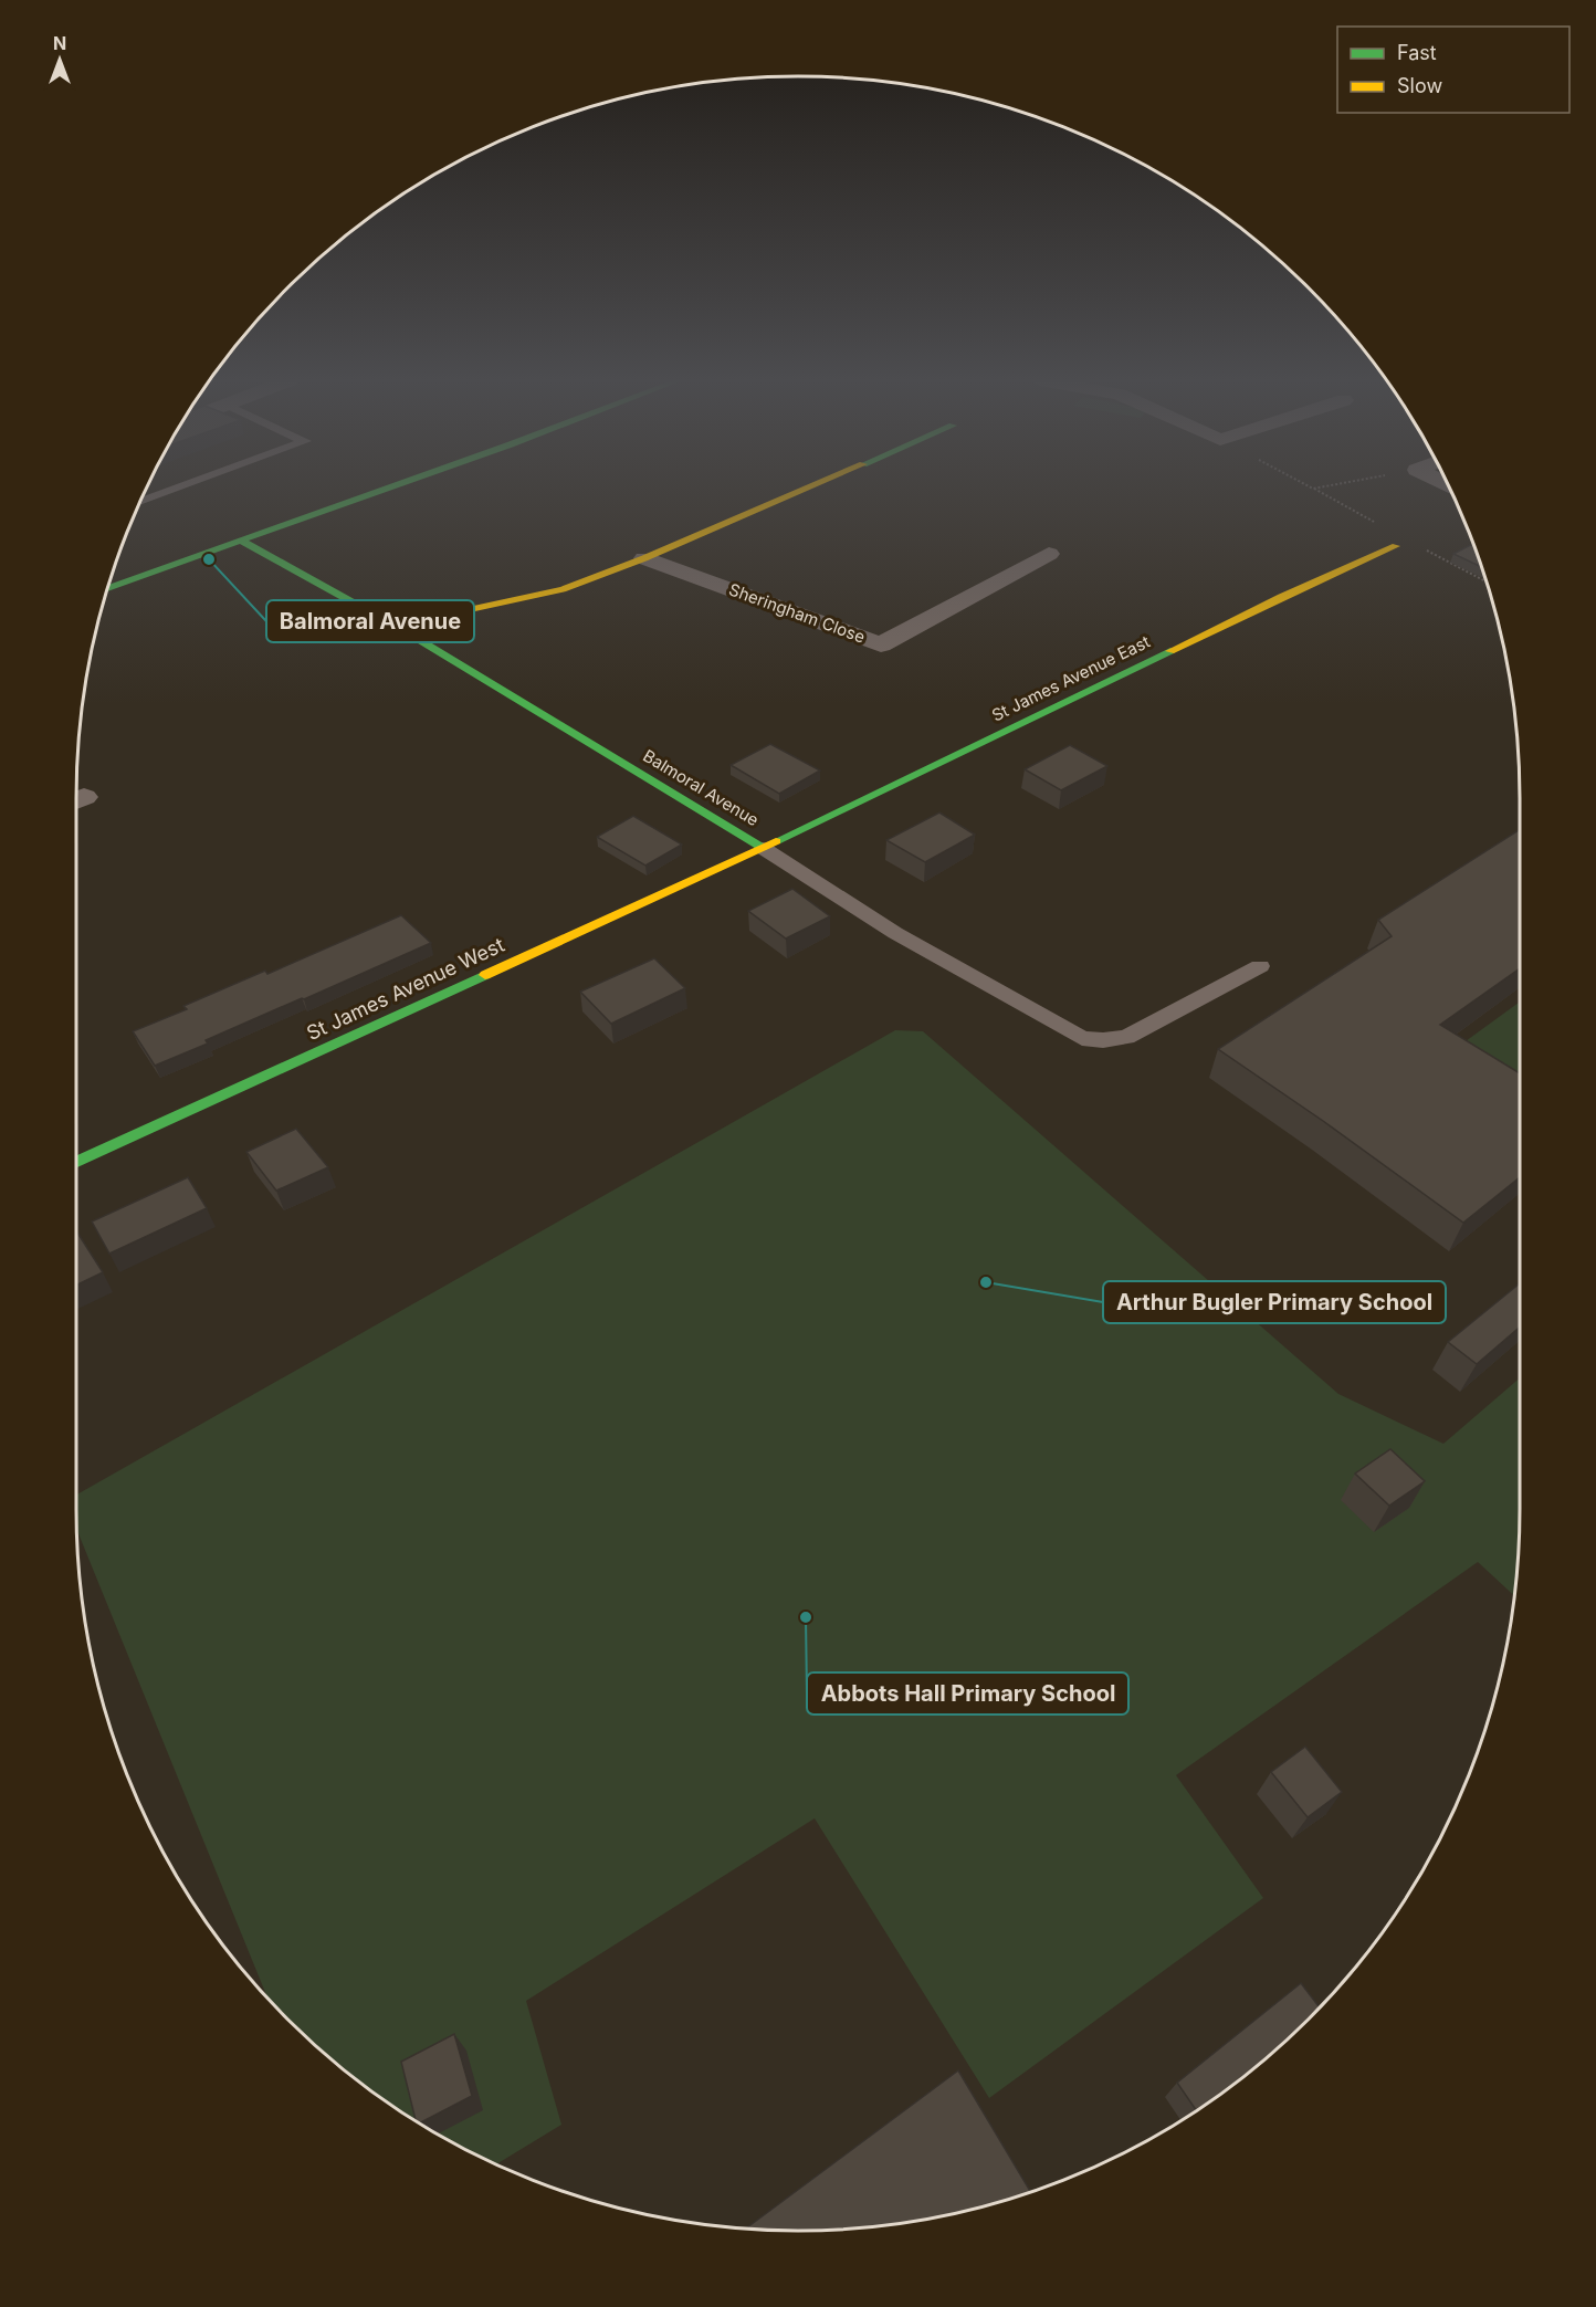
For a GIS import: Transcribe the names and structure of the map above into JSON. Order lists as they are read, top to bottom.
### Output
{
  "streets": {
    "street": [
      "Sheringham Close",
      "St James Avenue East",
      "Balmoral Avenue",
      "St James Avenue West"
    ]
  },
  "crossings": [
    ["St James Avenue East", "Balmoral Avenue"],
    ["St James Avenue East", "St James Avenue West"],
    ["Balmoral Avenue", "St James Avenue West"]
  ],
  "places": ["Balmoral Avenue", "Arthur Bugler Primary School", "Abbots Hall Primary School"],
  "legend": ["Fast", "Slow"],
  "north": "top"
}
